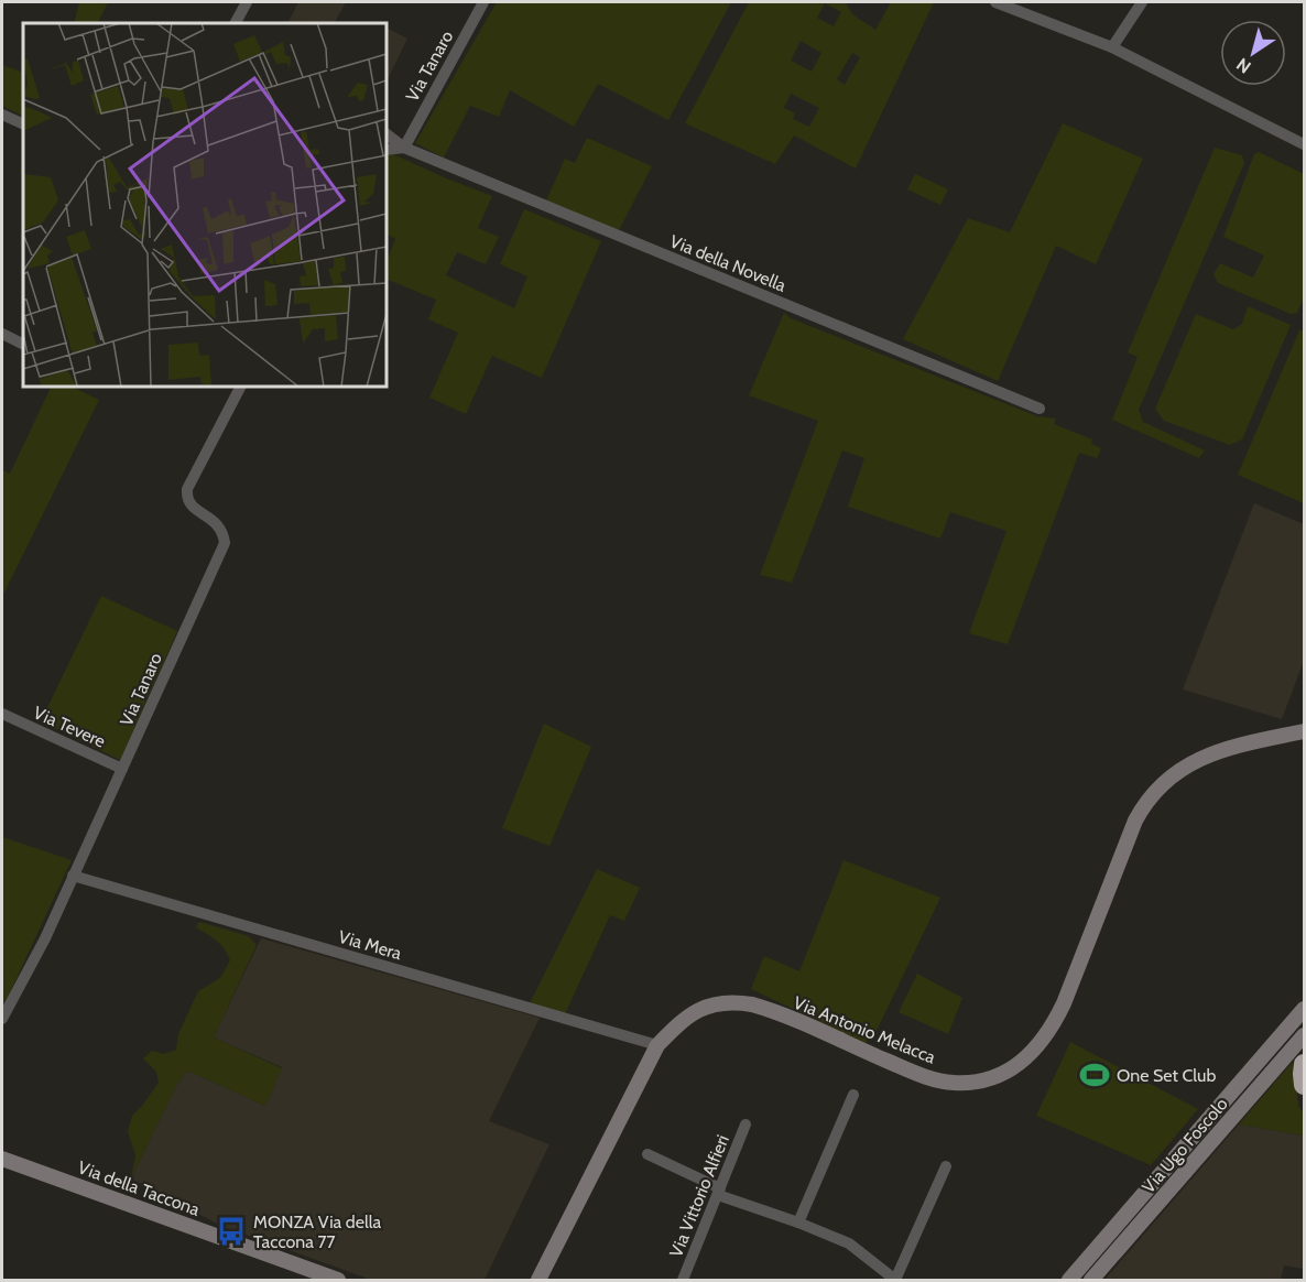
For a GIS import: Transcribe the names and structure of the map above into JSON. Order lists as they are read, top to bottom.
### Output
{
  "streets": {
    "main road": ["Via Antonio Melacca", "Via Ugo Foscolo", "Via della Taccona"],
    "street": [
      "Via Tanaro",
      "Via della Novella",
      "Via Tevere",
      "Via Mera",
      "Via Vittorio Alfieri"
    ]
  },
  "crossings": [
    ["Via Tanaro", "Via della Novella"],
    ["Via Tanaro", "Via Tevere"],
    ["Via Tanaro", "Via Mera"],
    ["Via Mera", "Via Antonio Melacca"]
  ],
  "places": {
    "sports": ["One Set Club"],
    "bus stop": ["MONZA Via della Taccona 77"]
  },
  "north": "bottom left"
}
